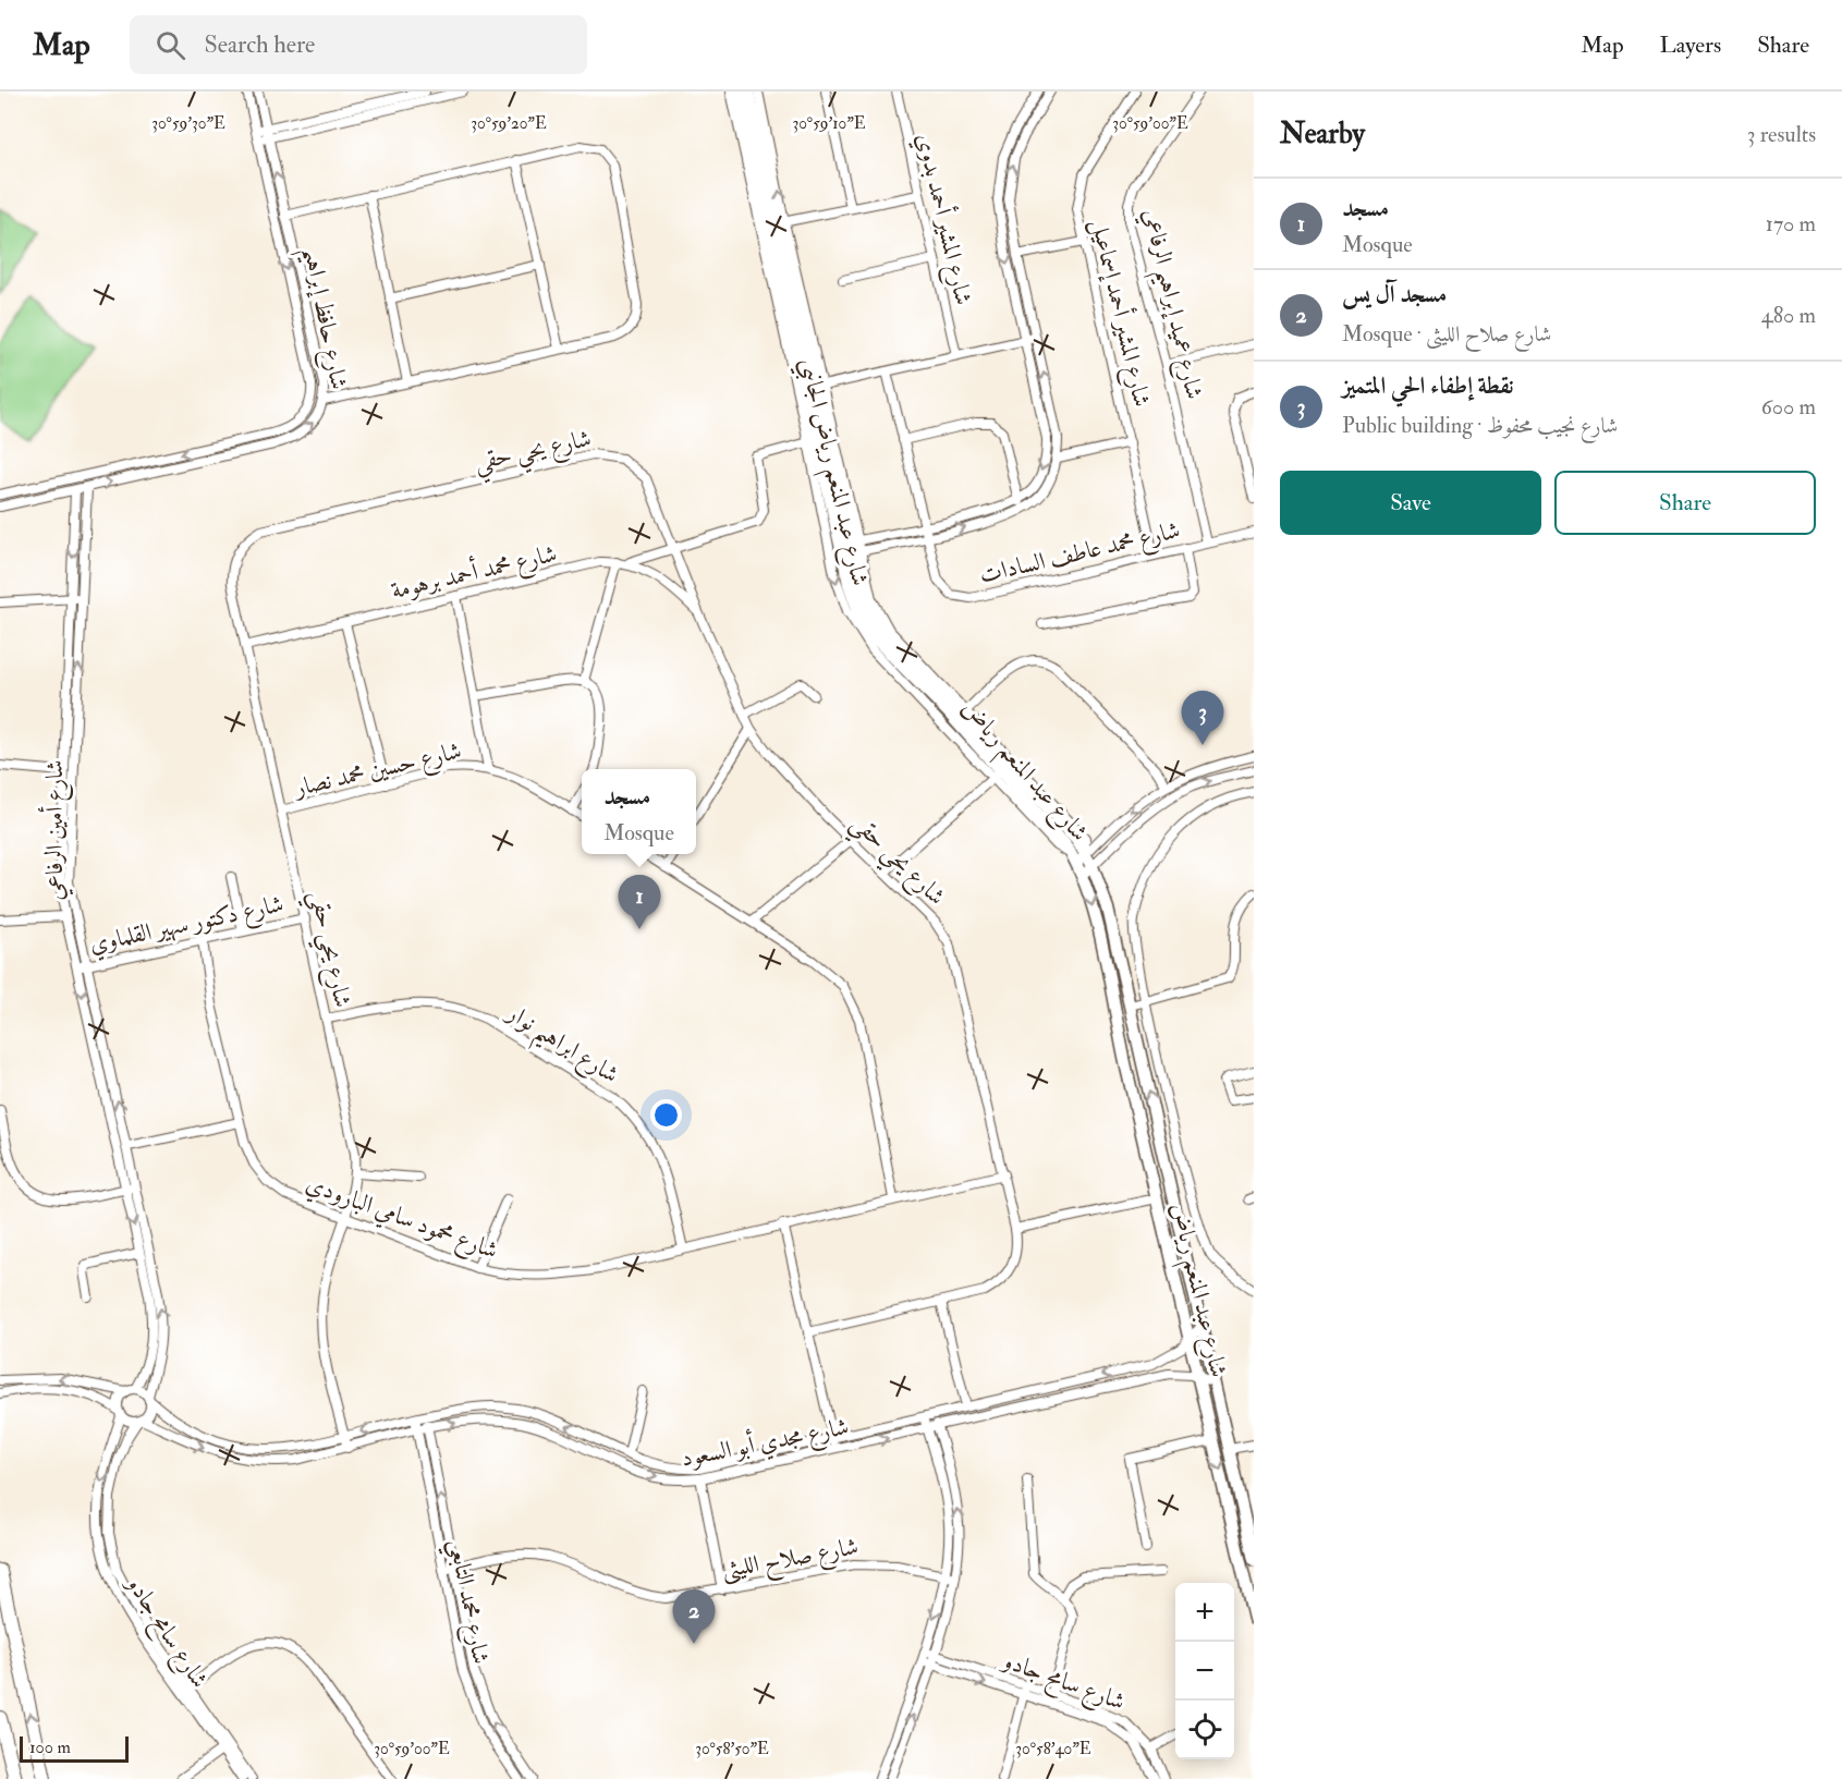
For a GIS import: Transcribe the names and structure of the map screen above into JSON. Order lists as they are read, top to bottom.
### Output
{
  "streets": {
    "street": [
      "شارع المشير أحمد بدوي",
      "شارع عميد إبراهيم الرفاعي",
      "شارع المشير أحمد إسماعيل",
      "شارع حافظ إبراهيم",
      "شارع يحي حقي",
      "شارع عبد المنعم رياض الجانبي",
      "شارع محمد عاطف السادات",
      "شارع محمد أحمد برهومة",
      "شارع حسين محمد نصار",
      "شارع عبد المنعم رياض",
      "شارع أمين الرفاعي",
      "شارع دكتور سهير القلماوي",
      "شارع ابراهيم نوار",
      "شارع محمود سامي البارودي",
      "شارع مجدي أبو السعود",
      "شارع صلاح الليثى",
      "شارع محمد التابعي",
      "شارع سامح جادو"
    ]
  },
  "crossings": [
    ["شارع عميد إبراهيم الرفاعي", "شارع محمد عاطف السادات"],
    ["شارع المشير أحمد إسماعيل", "شارع محمد عاطف السادات"],
    ["شارع حافظ إبراهيم", "شارع أمين الرفاعي"],
    ["شارع يحي حقي", "شارع محمد أحمد برهومة"],
    ["شارع يحي حقي", "شارع حسين محمد نصار"],
    ["شارع يحي حقي", "شارع دكتور سهير القلماوي"],
    ["شارع يحي حقي", "شارع ابراهيم نوار"],
    ["شارع يحي حقي", "شارع محمود سامي البارودي"],
    ["شارع يحي حقي", "شارع مجدي أبو السعود"],
    ["شارع عبد المنعم رياض الجانبي", "شارع عبد المنعم رياض"],
    ["شارع عبد المنعم رياض", "شارع مجدي أبو السعود"],
    ["شارع أمين الرفاعي", "شارع دكتور سهير القلماوي"],
    ["شارع أمين الرفاعي", "شارع مجدي أبو السعود"],
    ["شارع أمين الرفاعي", "شارع سامح جادو"],
    ["شارع دكتور سهير القلماوي", "شارع محمود سامي البارودي"],
    ["شارع ابراهيم نوار", "شارع محمود سامي البارودي"],
    ["شارع مجدي أبو السعود", "شارع محمد التابعي"],
    ["شارع مجدي أبو السعود", "شارع سامح جادو"],
    ["شارع صلاح الليثى", "شارع محمد التابعي"]
  ],
  "scale_bar": "100 m",
  "page": {
    "header": "Map",
    "search": "Search here",
    "nav": ["Map", "Layers", "Share"],
    "heading": ["Nearby", "3 results"],
    "list": [
      {
        "mark": "1",
        "name": "مسجد",
        "note": "Mosque",
        "value": "170 m"
      },
      {
        "mark": "2",
        "name": "مسجد آل يس",
        "note": "Mosque · شارع صلاح الليثى",
        "value": "480 m"
      },
      {
        "mark": "3",
        "name": "نقطة إطفاء الحي المتميز",
        "note": "Public building · شارع نجيب محفوظ",
        "value": "600 m"
      }
    ],
    "buttons": ["Save", "Share"],
    "pins": ["3", "1", "2"],
    "popup": ["مسجد", "Mosque"],
    "map_buttons": ["+", "−"],
    "scale": "100 m"
  },
  "coordinates": [
    "30°59'30\"E",
    "30°59'20\"E",
    "30°59'10\"E",
    "30°59'00\"E",
    "30°58'50\"E",
    "30°58'40\"E"
  ]
}
